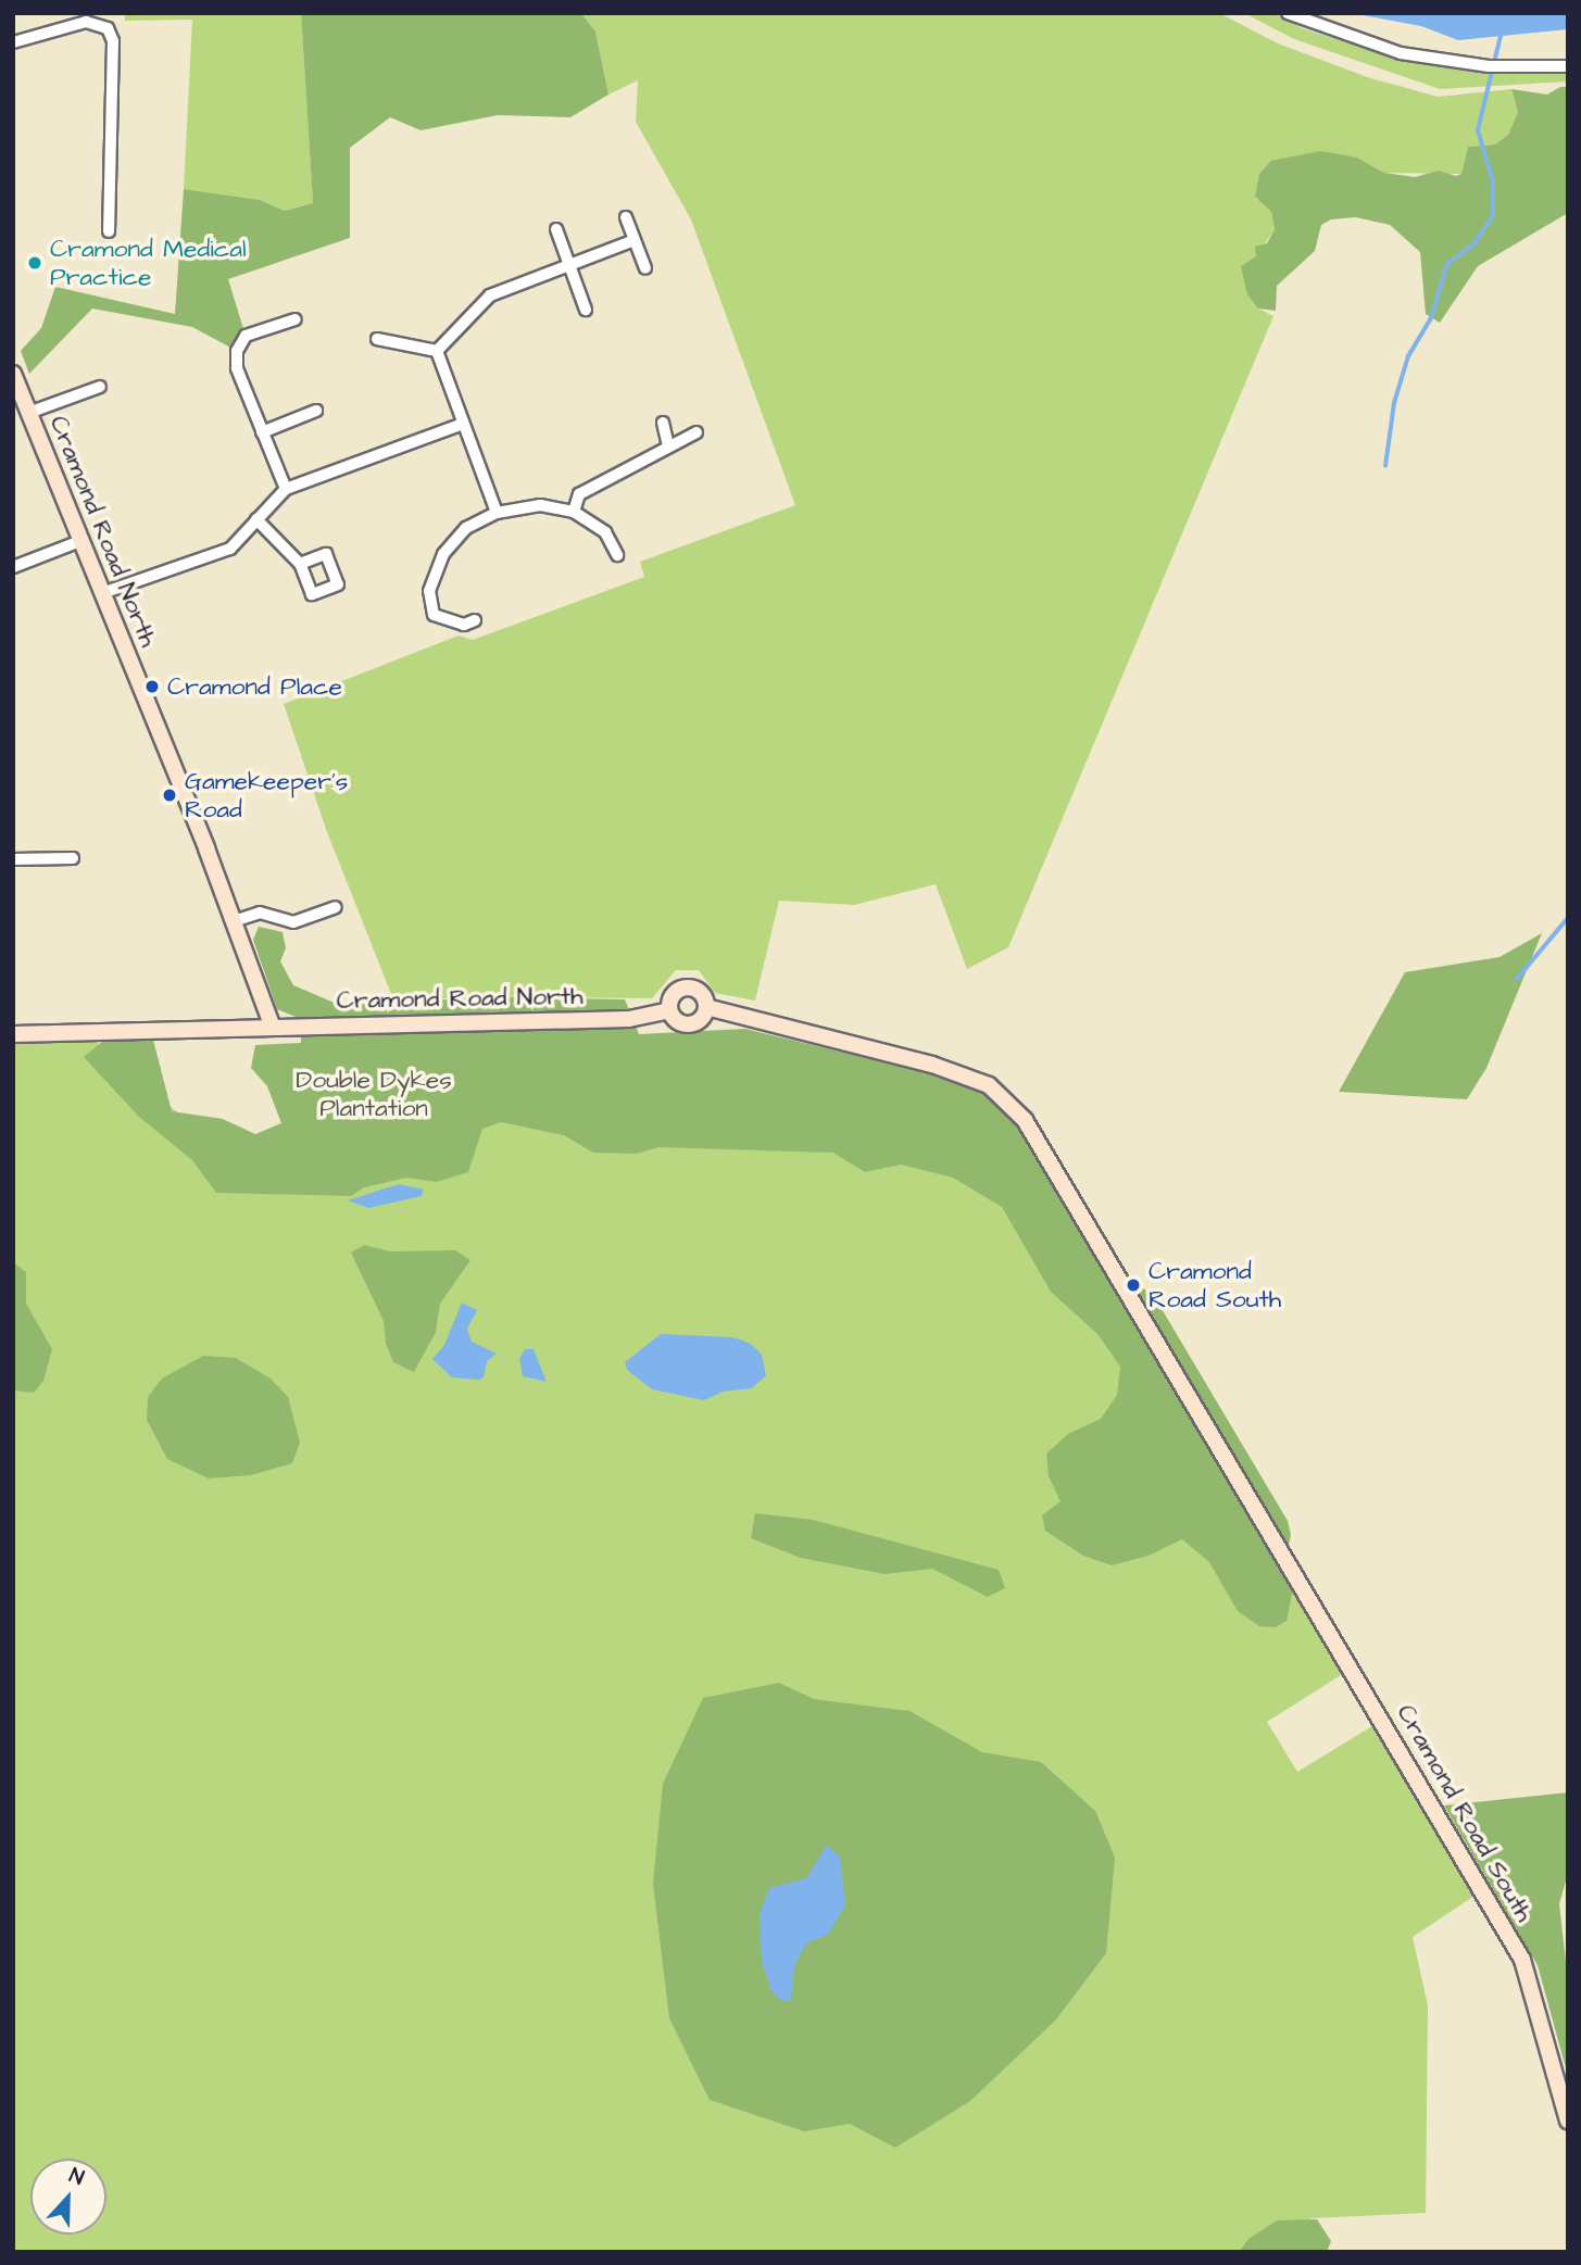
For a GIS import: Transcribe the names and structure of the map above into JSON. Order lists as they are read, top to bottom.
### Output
{
  "streets": {
    "street": ["Cramond Road North", "Cramond Road South"]
  },
  "crossings": [
    ["Cramond Road North", "Cramond Road South"]
  ],
  "parks": ["Double Dykes Plantation"],
  "places": [
    "Cramond Medical Practice",
    "Cramond Place",
    "Gamekeeper's Road",
    "Cramond Road South"
  ],
  "north": "top"
}
